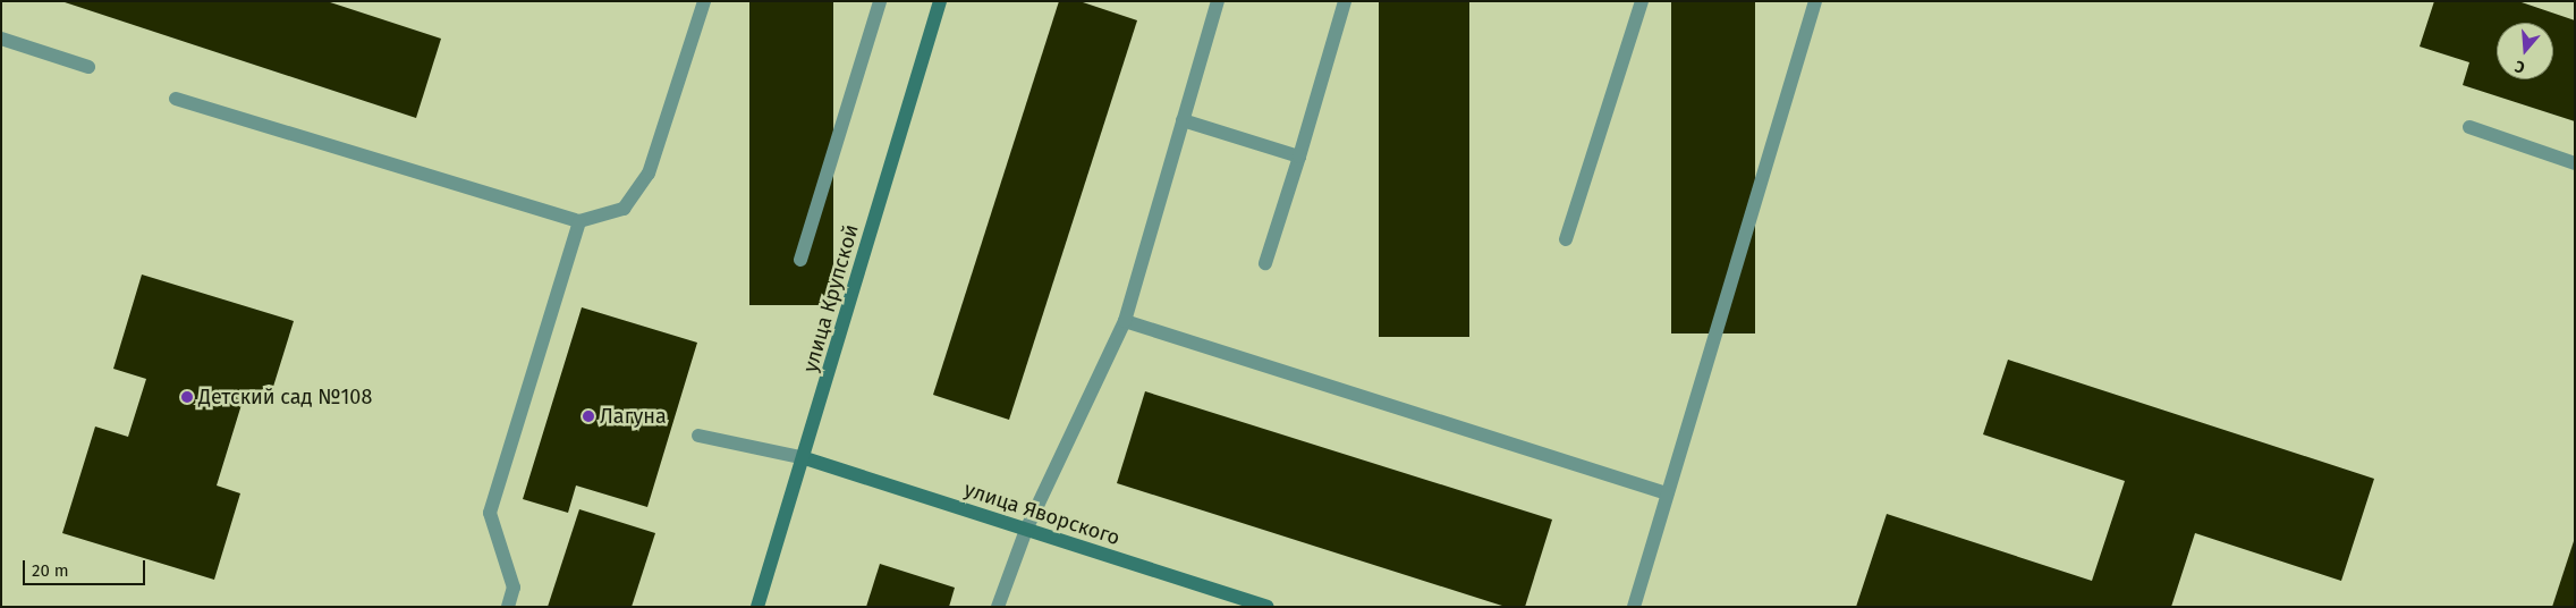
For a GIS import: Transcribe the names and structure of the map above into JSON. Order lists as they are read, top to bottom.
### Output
{
  "streets": {
    "main road": ["улица Крупской", "улица Яворского"]
  },
  "crossings": [
    ["улица Крупской", "улица Яворского"]
  ],
  "places": ["Детский сад №108", "Лагуна"],
  "scale_bar": "20 m",
  "north": "bottom"
}
